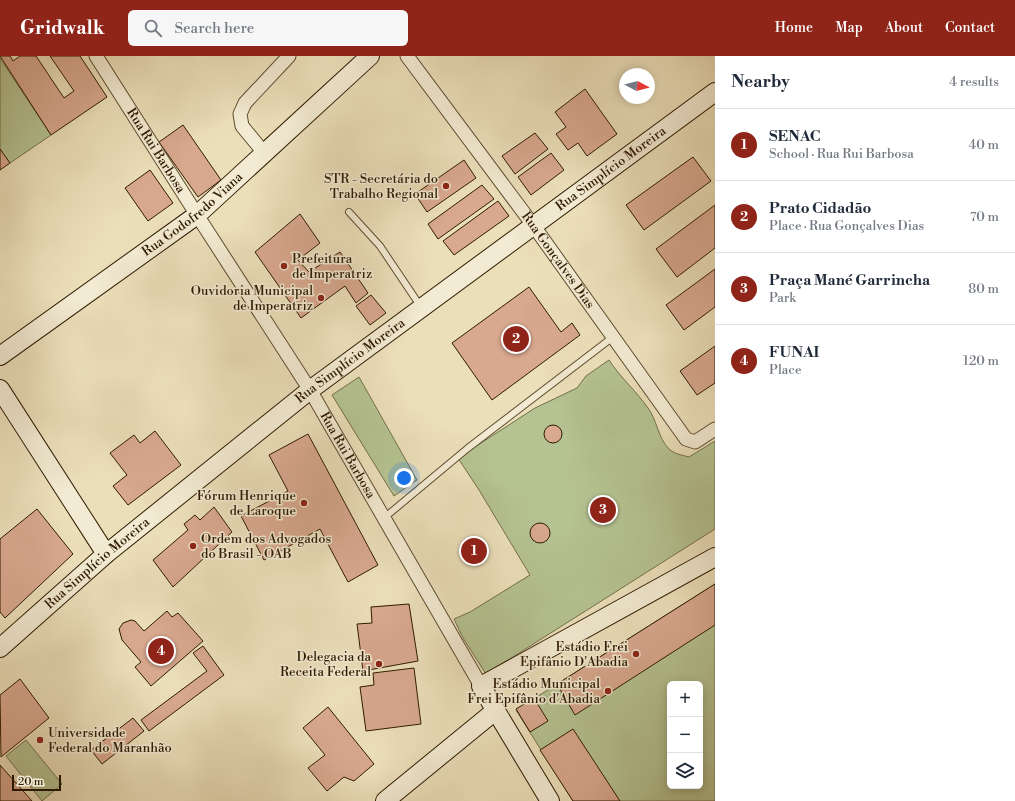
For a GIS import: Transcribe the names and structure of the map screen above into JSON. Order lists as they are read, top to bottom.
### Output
{
  "streets": {
    "main road": ["Rua Rui Barbosa", "Rua Simplício Moreira", "Rua Godofredo Viana"],
    "street": ["Rua Gonçalves Dias"]
  },
  "crossings": [
    ["Rua Rui Barbosa", "Rua Simplício Moreira"],
    ["Rua Rui Barbosa", "Rua Godofredo Viana"],
    ["Rua Simplício Moreira", "Rua Gonçalves Dias"]
  ],
  "places": [
    "STR - Secretária do Trabalho Regional",
    "Prefeitura de Imperatriz",
    "Ouvidoria Municipal de Imperatriz",
    "Fórum Henrique de Laroque",
    "Ordem dos Advogados do Brasil - OAB",
    "Estádio Frei Epifânio D'Abadia",
    "Delegacia da Receita Federal",
    "Estádio Municipal Frei Epifânio d'Abadia",
    "Universidade Federal do Maranhão"
  ],
  "scale_bar": "20 m",
  "north": "right",
  "page": {
    "header": "Gridwalk",
    "search": "Search here",
    "nav": [
      "Home",
      "Map",
      "About",
      "Contact"
    ],
    "heading": ["Nearby", "4 results"],
    "list": [
      {
        "mark": "1",
        "name": "SENAC",
        "note": "School · Rua Rui Barbosa",
        "value": "40 m"
      },
      {
        "mark": "2",
        "name": "Prato Cidadão",
        "note": "Place · Rua Gonçalves Dias",
        "value": "70 m"
      },
      {
        "mark": "3",
        "name": "Praça Mané Garrincha",
        "note": "Park",
        "value": "80 m"
      },
      {
        "mark": "4",
        "name": "FUNAI",
        "note": "Place",
        "value": "120 m"
      }
    ],
    "pins": [
      "2",
      "3",
      "1",
      "4"
    ],
    "map_buttons": ["+", "−"],
    "scale": "20 m"
  }
}
